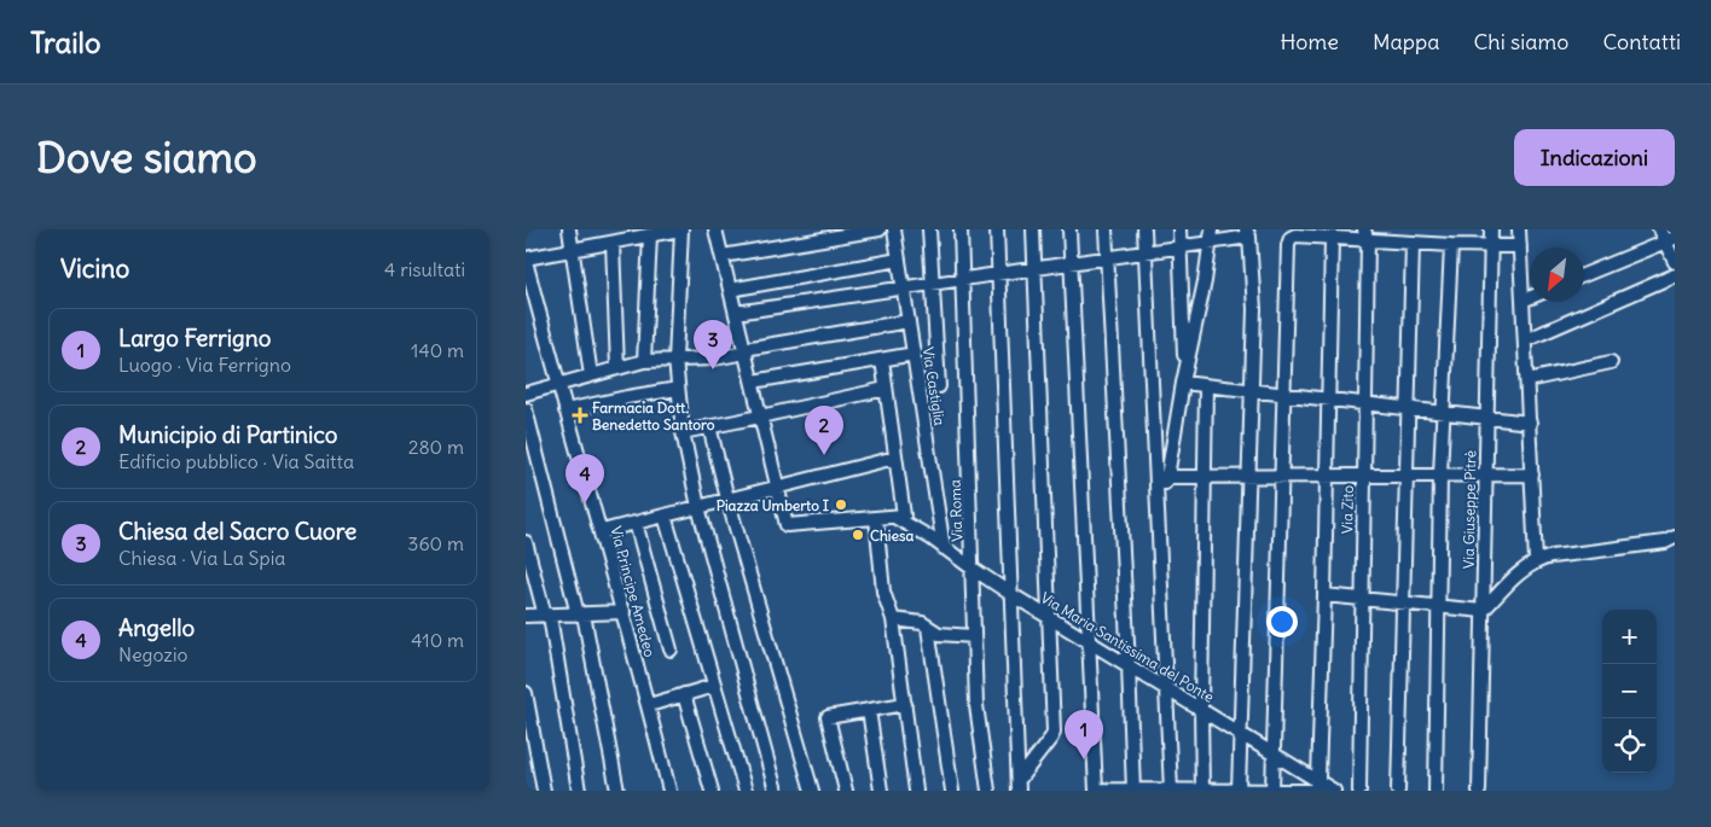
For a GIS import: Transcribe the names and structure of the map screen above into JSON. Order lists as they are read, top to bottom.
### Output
{
  "streets": {
    "street": [
      "Via Castiglia",
      "Via Zito",
      "Via Giuseppe Pitrè",
      "Via Roma",
      "Via Principe Amedeo",
      "Via Maria Santissima del Ponte"
    ]
  },
  "crossings": [
    ["Via Castiglia", "Via Maria Santissima del Ponte"],
    ["Via Roma", "Via Maria Santissima del Ponte"]
  ],
  "places": {
    "health": ["Farmacia Dott. Benedetto Santoro"],
    "other": ["Piazza Umberto I", "Chiesa"]
  },
  "north": "bottom left",
  "page": {
    "header": "Trailo",
    "nav": [
      "Home",
      "Mappa",
      "Chi siamo",
      "Contatti"
    ],
    "buttons": "Indicazioni",
    "title": "Dove siamo",
    "heading": ["Vicino", "4 risultati"],
    "list": [
      {
        "mark": "1",
        "name": "Largo Ferrigno",
        "note": "Luogo · Via Ferrigno",
        "value": "140 m"
      },
      {
        "mark": "2",
        "name": "Municipio di Partinico",
        "note": "Edificio pubblico · Via Saitta",
        "value": "280 m"
      },
      {
        "mark": "3",
        "name": "Chiesa del Sacro Cuore",
        "note": "Chiesa · Via La Spia",
        "value": "360 m"
      },
      {
        "mark": "4",
        "name": "Angello",
        "note": "Negozio",
        "value": "410 m"
      }
    ],
    "pins": [
      "3",
      "2",
      "4",
      "1"
    ],
    "map_buttons": ["+", "−"]
  }
}
